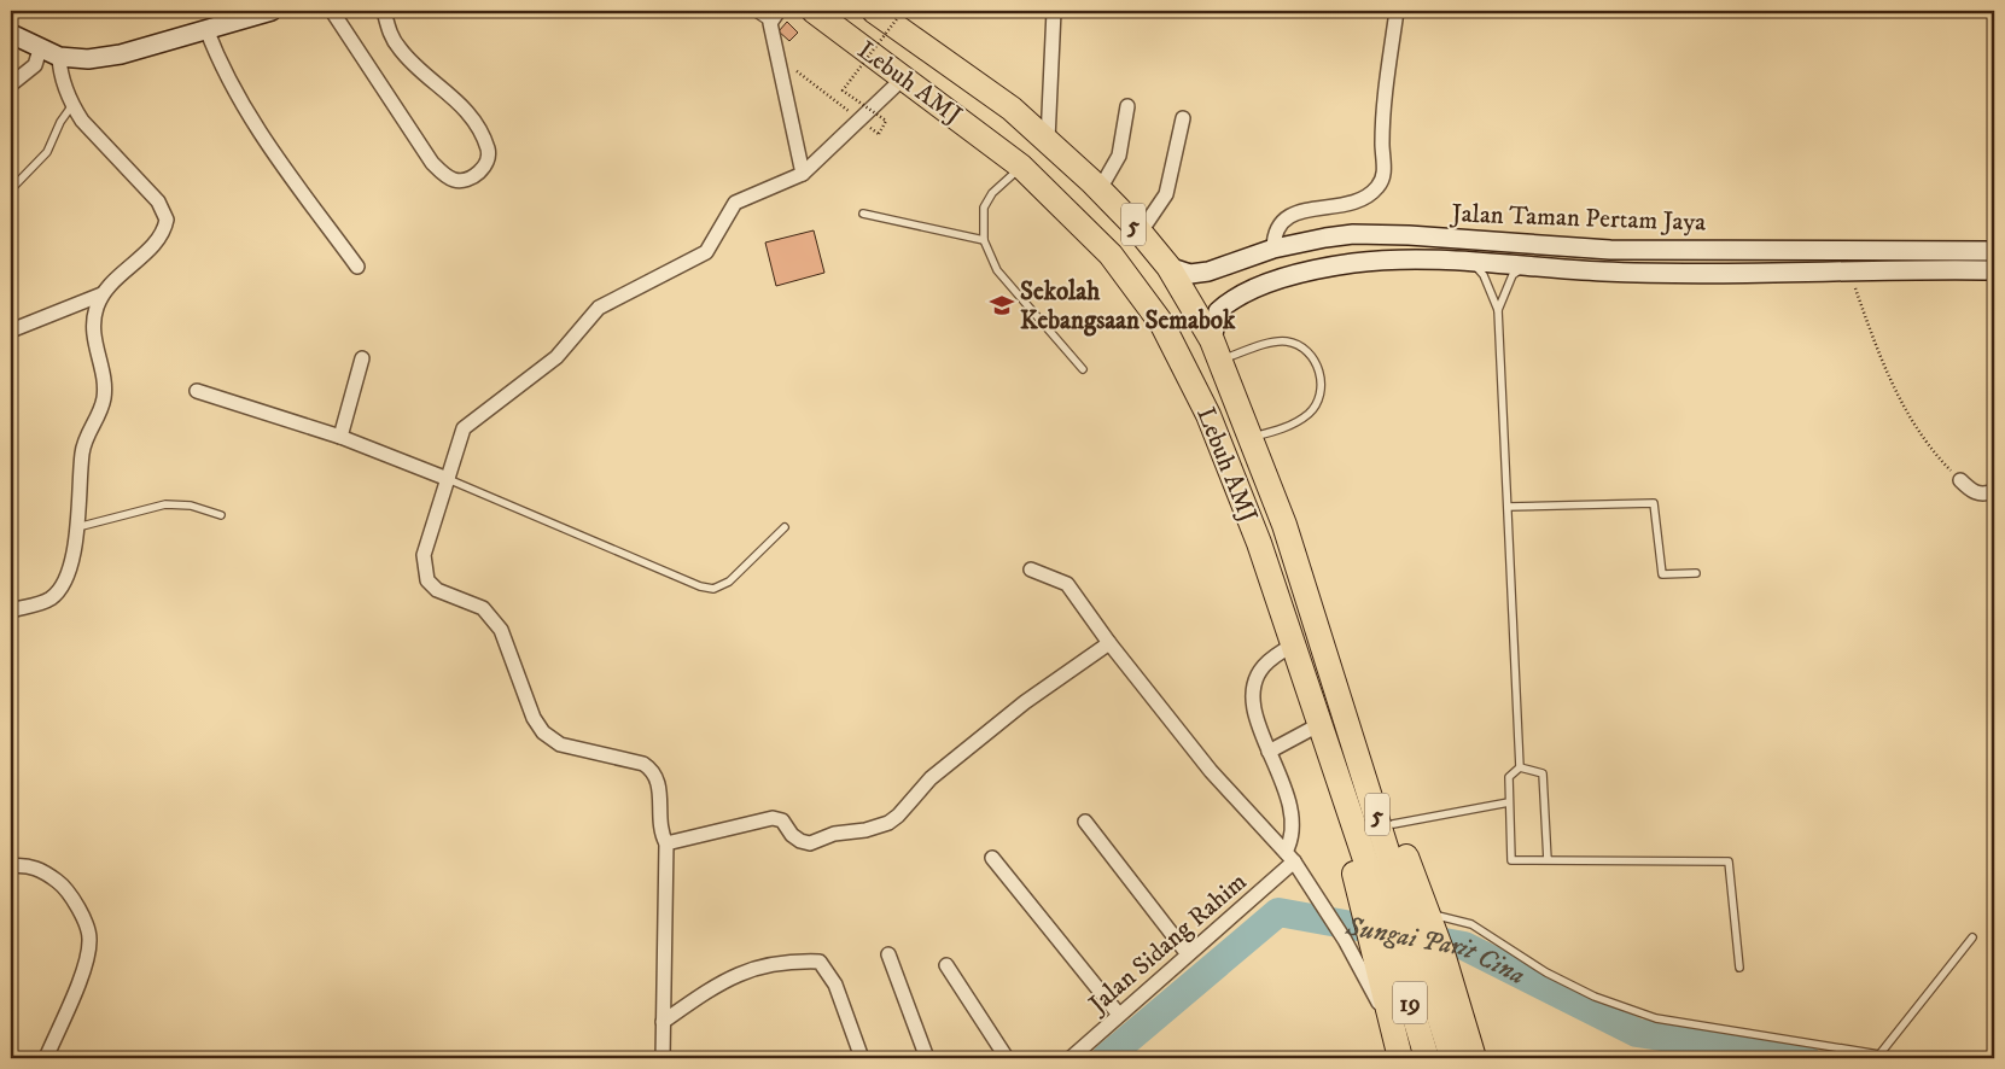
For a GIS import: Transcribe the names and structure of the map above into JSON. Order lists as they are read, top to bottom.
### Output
{
  "streets": {
    "highway": ["Lebuh AMJ", "5", "19"],
    "street": ["Jalan Taman Pertam Jaya", "Jalan Sidang Rahim"]
  },
  "crossings": [
    ["Lebuh AMJ", "Jalan Taman Pertam Jaya"],
    ["Lebuh AMJ", "19"]
  ],
  "water": ["Sungai Parit Cina"],
  "places": {
    "school or university": ["Sekolah Kebangsaan Semabok"]
  }
}
